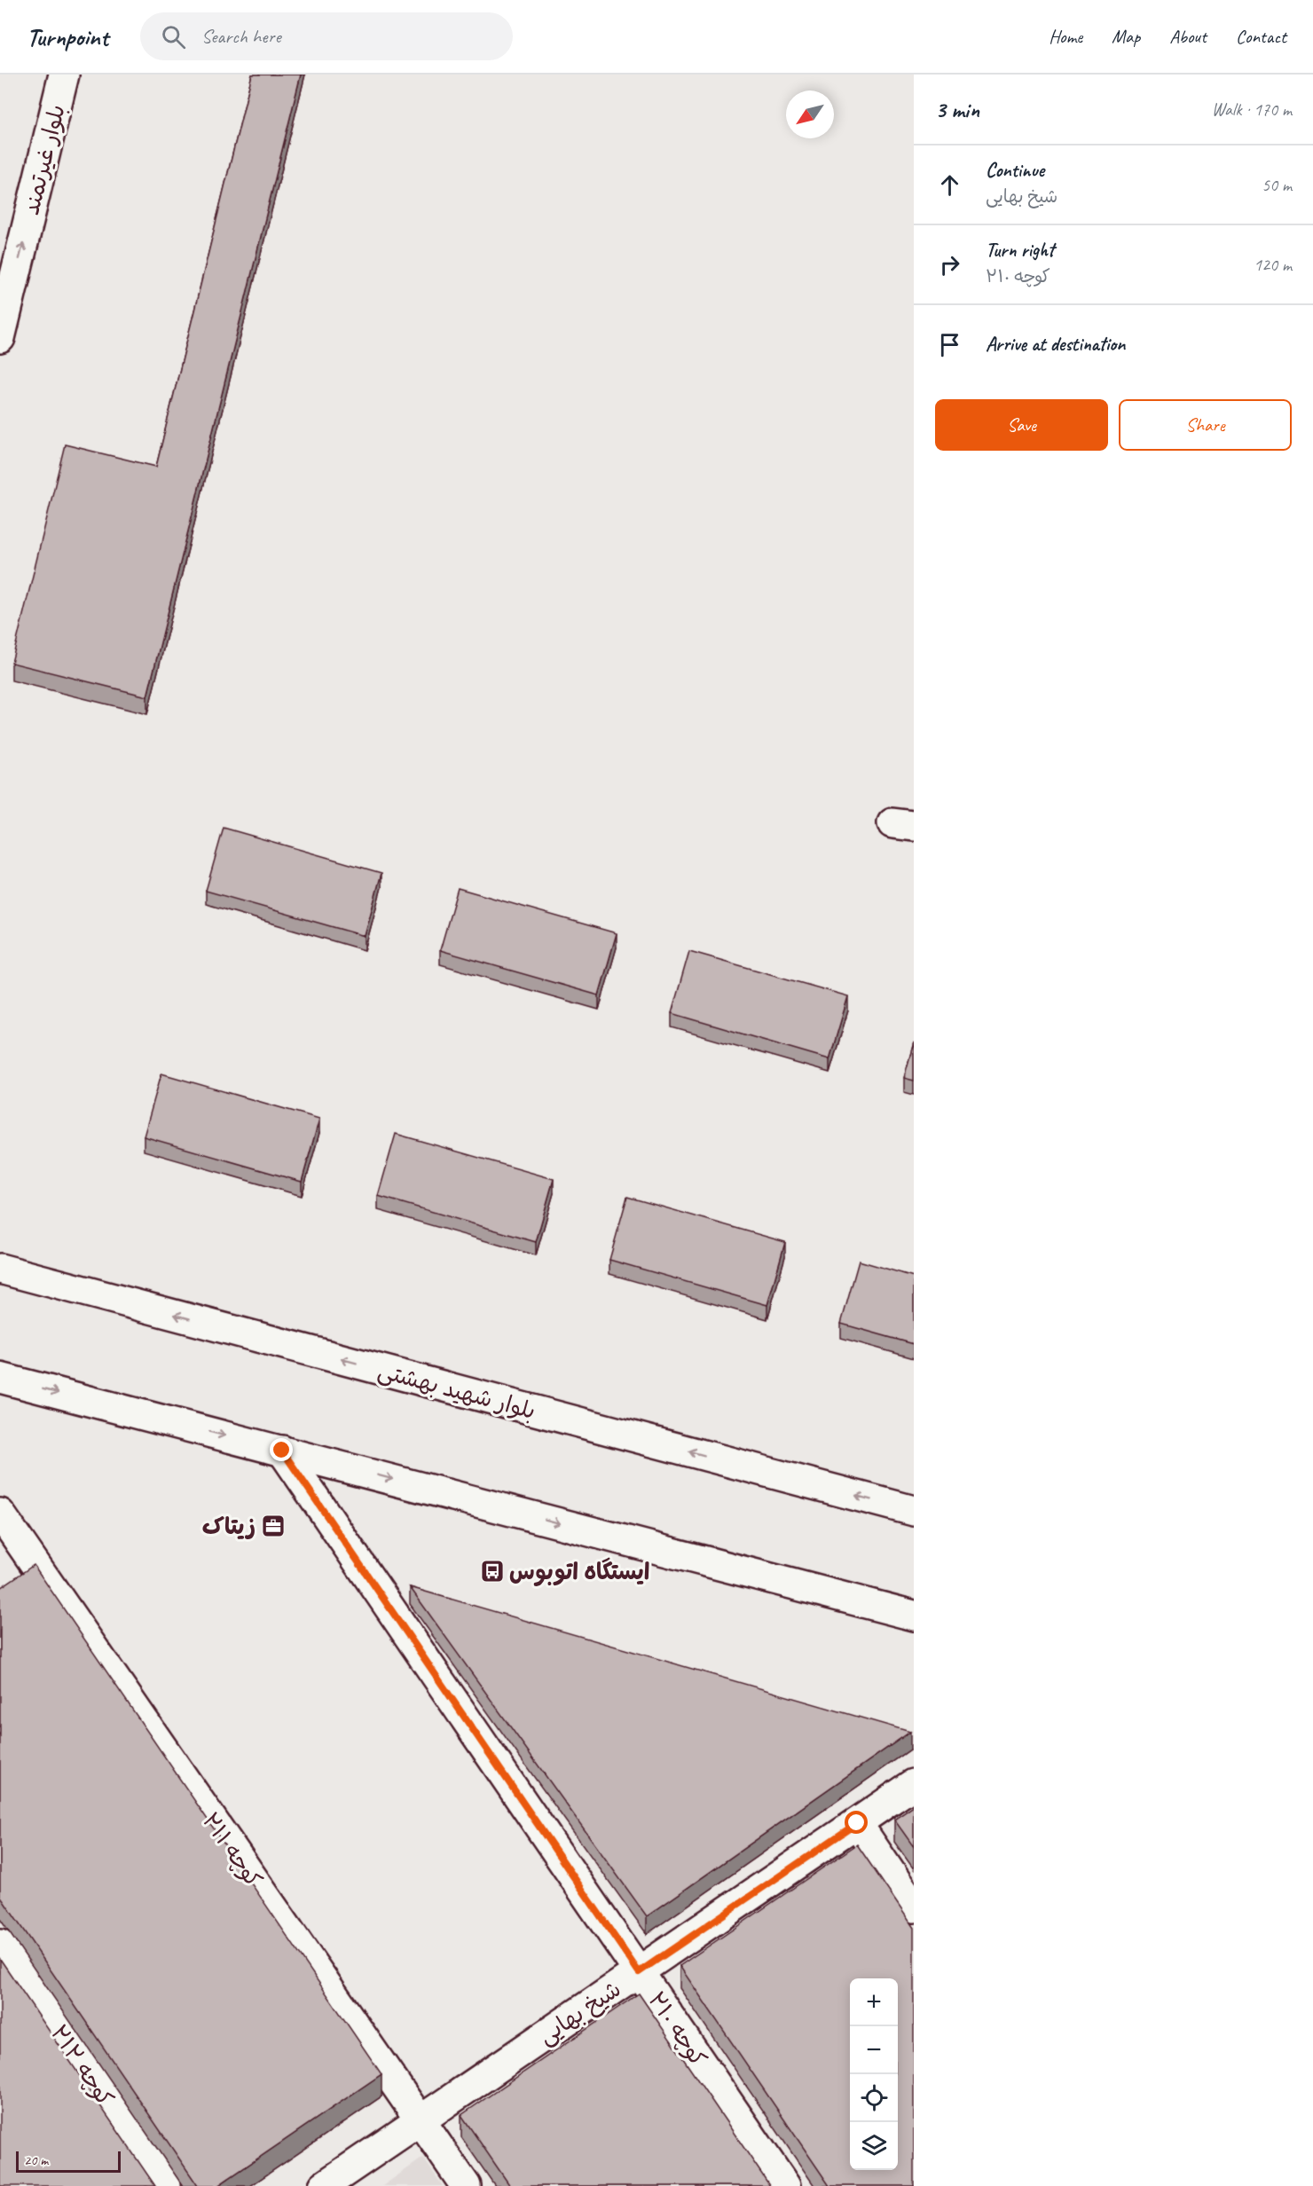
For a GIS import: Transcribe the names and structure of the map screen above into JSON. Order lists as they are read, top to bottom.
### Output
{
  "streets": {
    "street": [
      "بلوار غیرتمند",
      "بلوار شهید بهشتی",
      "کوچه ۲۱۱",
      "شیخ بهایی",
      "کوچه ۲۱۰",
      "کوچه ۲۱۲"
    ]
  },
  "crossings": [
    ["کوچه ۲۱۱", "شیخ بهایی"],
    ["شیخ بهایی", "کوچه ۲۱۰"]
  ],
  "one_way": ["بلوار غیرتمند"],
  "places": {
    "office": ["زیتاک"],
    "bus stop": ["ایستگاه اتوبوس"]
  },
  "scale_bar": "20 m",
  "north": "bottom left",
  "page": {
    "header": "Turnpoint",
    "search": "Search here",
    "nav": [
      "Home",
      "Map",
      "About",
      "Contact"
    ],
    "heading": ["3 min", "Walk · 170 m"],
    "list": [
      ["Continue", "شیخ بهایی", "50 m"],
      ["Turn right", "کوچه ۲۱۰", "120 m"],
      "Arrive at destination"
    ],
    "buttons": ["Save", "Share"],
    "map_buttons": ["+", "−"],
    "scale": "20 m"
  }
}
